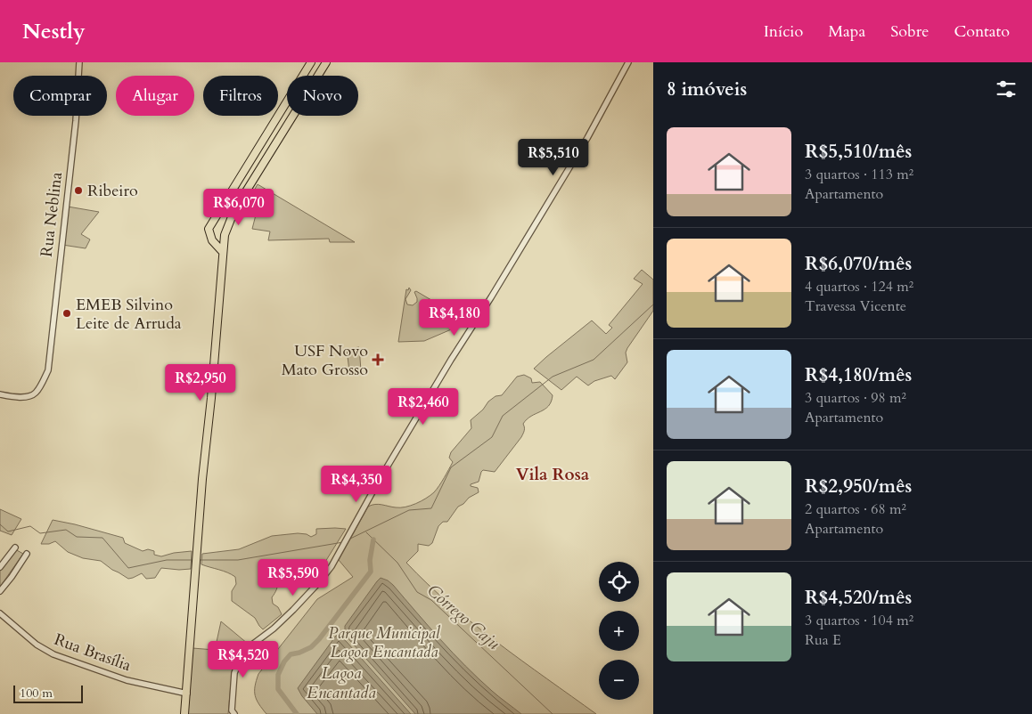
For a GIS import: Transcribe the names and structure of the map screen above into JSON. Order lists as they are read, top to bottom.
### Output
{
  "streets": {
    "street": ["Rua Neblina", "Rua Brasília"]
  },
  "districts": ["Vila Rosa"],
  "water": ["Córrego Caju", "Lagoa Encantada"],
  "parks": ["Parque Municipal Lagoa Encantada"],
  "places": {
    "other": ["Ribeiro", "EMEB Silvino Leite de Arruda"],
    "health": ["USF Novo Mato Grosso"]
  },
  "scale_bar": "100 m",
  "page": {
    "header": "Nestly",
    "nav": [
      "Início",
      "Mapa",
      "Sobre",
      "Contato"
    ],
    "heading": "8 imóveis",
    "chip": [
      "Comprar",
      "Alugar",
      "Filtros",
      "Novo"
    ],
    "list": [
      {
        "name": "R$5,510/mês",
        "note": "3 quartos · 113 m² · Apartamento"
      },
      {
        "name": "R$6,070/mês",
        "note": "4 quartos · 124 m² · Travessa Vicente"
      },
      {
        "name": "R$4,180/mês",
        "note": "3 quartos · 98 m² · Apartamento"
      },
      {
        "name": "R$2,950/mês",
        "note": "2 quartos · 68 m² · Apartamento"
      },
      {
        "name": "R$4,520/mês",
        "note": "3 quartos · 104 m² · Rua E"
      }
    ],
    "price": [
      "R$5,510",
      "R$6,070",
      "R$4,180",
      "R$2,950",
      "R$2,460",
      "R$4,350",
      "R$5,590",
      "R$4,520"
    ],
    "map_buttons": ["+", "−"],
    "scale": "100 m"
  }
}
